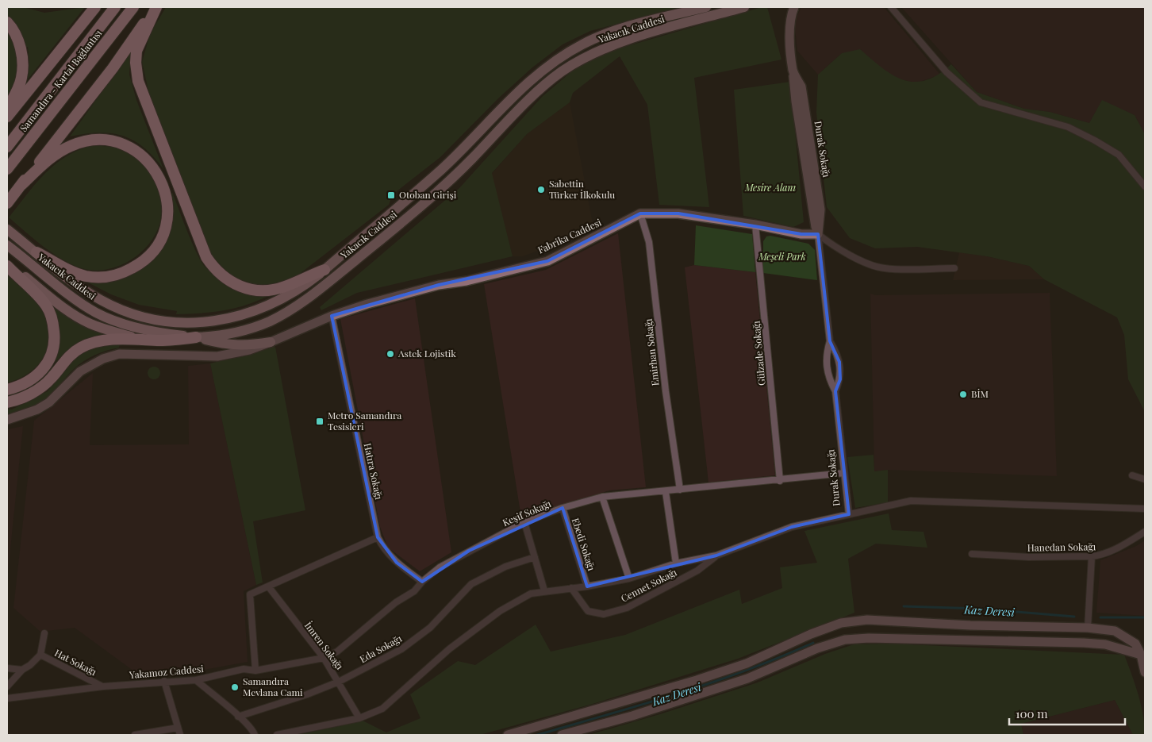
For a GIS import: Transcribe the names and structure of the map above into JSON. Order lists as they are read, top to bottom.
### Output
{
  "streets": {
    "highway": ["Yakacık Caddesi", "Samandıra - Kartal Bağlantısı"],
    "main road": ["Durak Sokağı", "Fabrika Caddesi"],
    "street": [
      "Emirhan Sokağı",
      "Gülzade Sokağı",
      "Hatıra Sokağı",
      "Keşif Sokağı",
      "Ebedi Sokağı",
      "Hanedan Sokağı",
      "Cennet Sokağı",
      "İmren Sokağı",
      "Eda Sokağı",
      "Hat Sokağı",
      "Yakamoz Caddesi"
    ]
  },
  "crossings": [
    ["Durak Sokağı", "Fabrika Caddesi"],
    ["Durak Sokağı", "Keşif Sokağı"],
    ["Fabrika Caddesi", "Emirhan Sokağı"],
    ["Fabrika Caddesi", "Gülzade Sokağı"],
    ["Fabrika Caddesi", "Hatıra Sokağı"],
    ["Emirhan Sokağı", "Keşif Sokağı"],
    ["Gülzade Sokağı", "Keşif Sokağı"],
    ["Keşif Sokağı", "Ebedi Sokağı"],
    ["Keşif Sokağı", "İmren Sokağı"],
    ["Keşif Sokağı", "Yakamoz Caddesi"],
    ["İmren Sokağı", "Eda Sokağı"],
    ["Hat Sokağı", "Yakamoz Caddesi"]
  ],
  "water": ["Kaz Deresi"],
  "parks": ["Mesire Alanı", "Meşeli Park"],
  "places": {
    "other": [
      "Sabettin Türker İlkokulu",
      "Astek Lojistik",
      "BİM",
      "Samandıra Mevlana Cami"
    ],
    "transit": ["Otoban Girişi", "Metro Samandıra Tesisleri"]
  },
  "scale_bar": "100 m"
}
